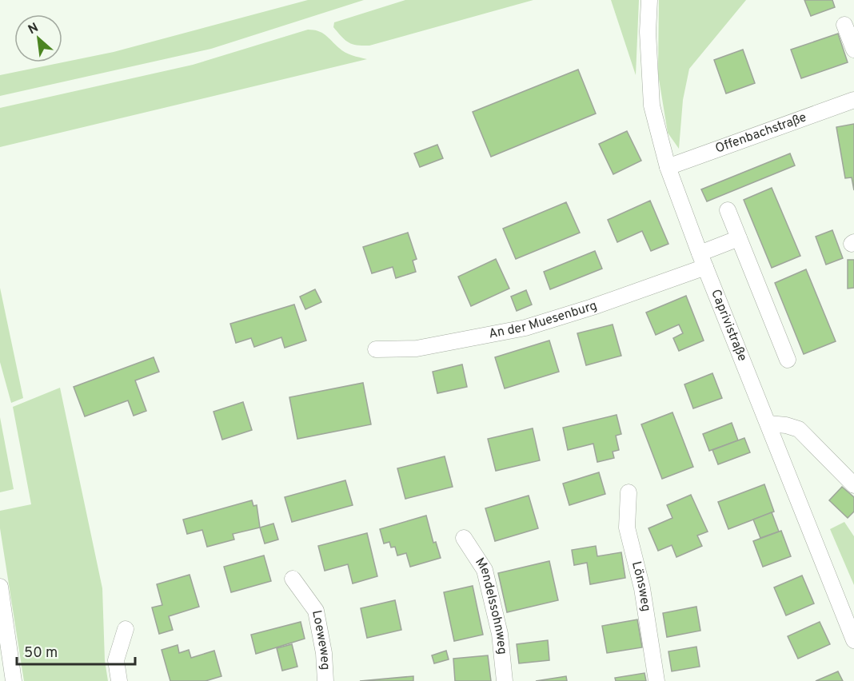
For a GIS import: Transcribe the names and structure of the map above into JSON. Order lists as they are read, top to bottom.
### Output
{
  "streets": {
    "street": [
      "Offenbachstraße",
      "An der Muesenburg",
      "Caprivistraße",
      "Lönsweg",
      "Mendelssohnweg",
      "Loeweweg"
    ]
  },
  "crossings": [
    ["Offenbachstraße", "Caprivistraße"],
    ["An der Muesenburg", "Caprivistraße"]
  ],
  "scale_bar": "50 m",
  "north": "top left"
}
